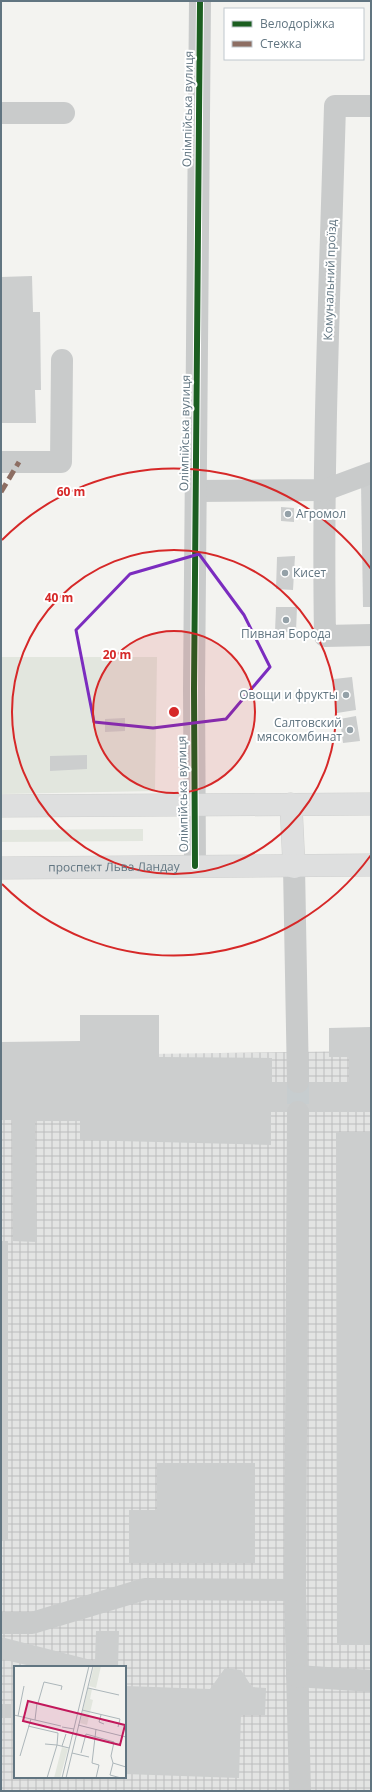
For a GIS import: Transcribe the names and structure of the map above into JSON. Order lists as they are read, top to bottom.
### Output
{
  "streets": {
    "main road": ["проспект Льва Ландау"],
    "street": ["Олімпійська вулиця", "Комунальний проїзд"]
  },
  "crossings": [
    ["Олімпійська вулиця", "проспект Льва Ландау"]
  ],
  "places": [
    "Агромол",
    "Кисет",
    "Пивная Борода",
    "Овощи и фрукты",
    "Салтовский мясокомбинат"
  ],
  "legend": ["Велодоріжка", "Стежка"],
  "rings": ["60 m", "40 m", "20 m"]
}
